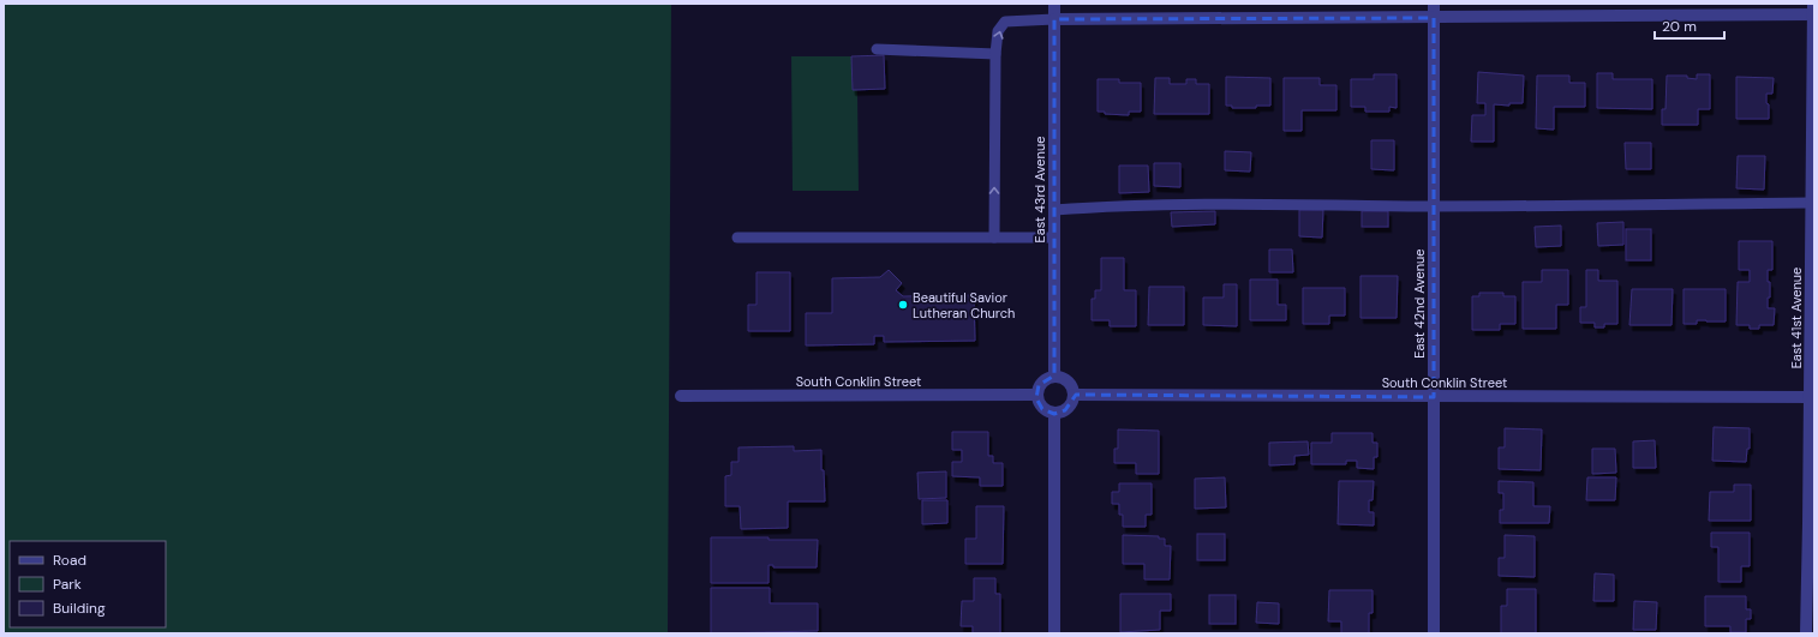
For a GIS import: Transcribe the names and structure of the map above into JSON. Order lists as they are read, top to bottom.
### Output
{
  "streets": {
    "street": [
      "East 43rd Avenue",
      "East 42nd Avenue",
      "East 41st Avenue",
      "South Conklin Street"
    ]
  },
  "crossings": [
    ["East 43rd Avenue", "South Conklin Street"],
    ["East 42nd Avenue", "South Conklin Street"],
    ["East 41st Avenue", "South Conklin Street"]
  ],
  "places": ["Beautiful Savior Lutheran Church"],
  "legend": ["Road", "Park", "Building"],
  "scale_bar": "20 m"
}
